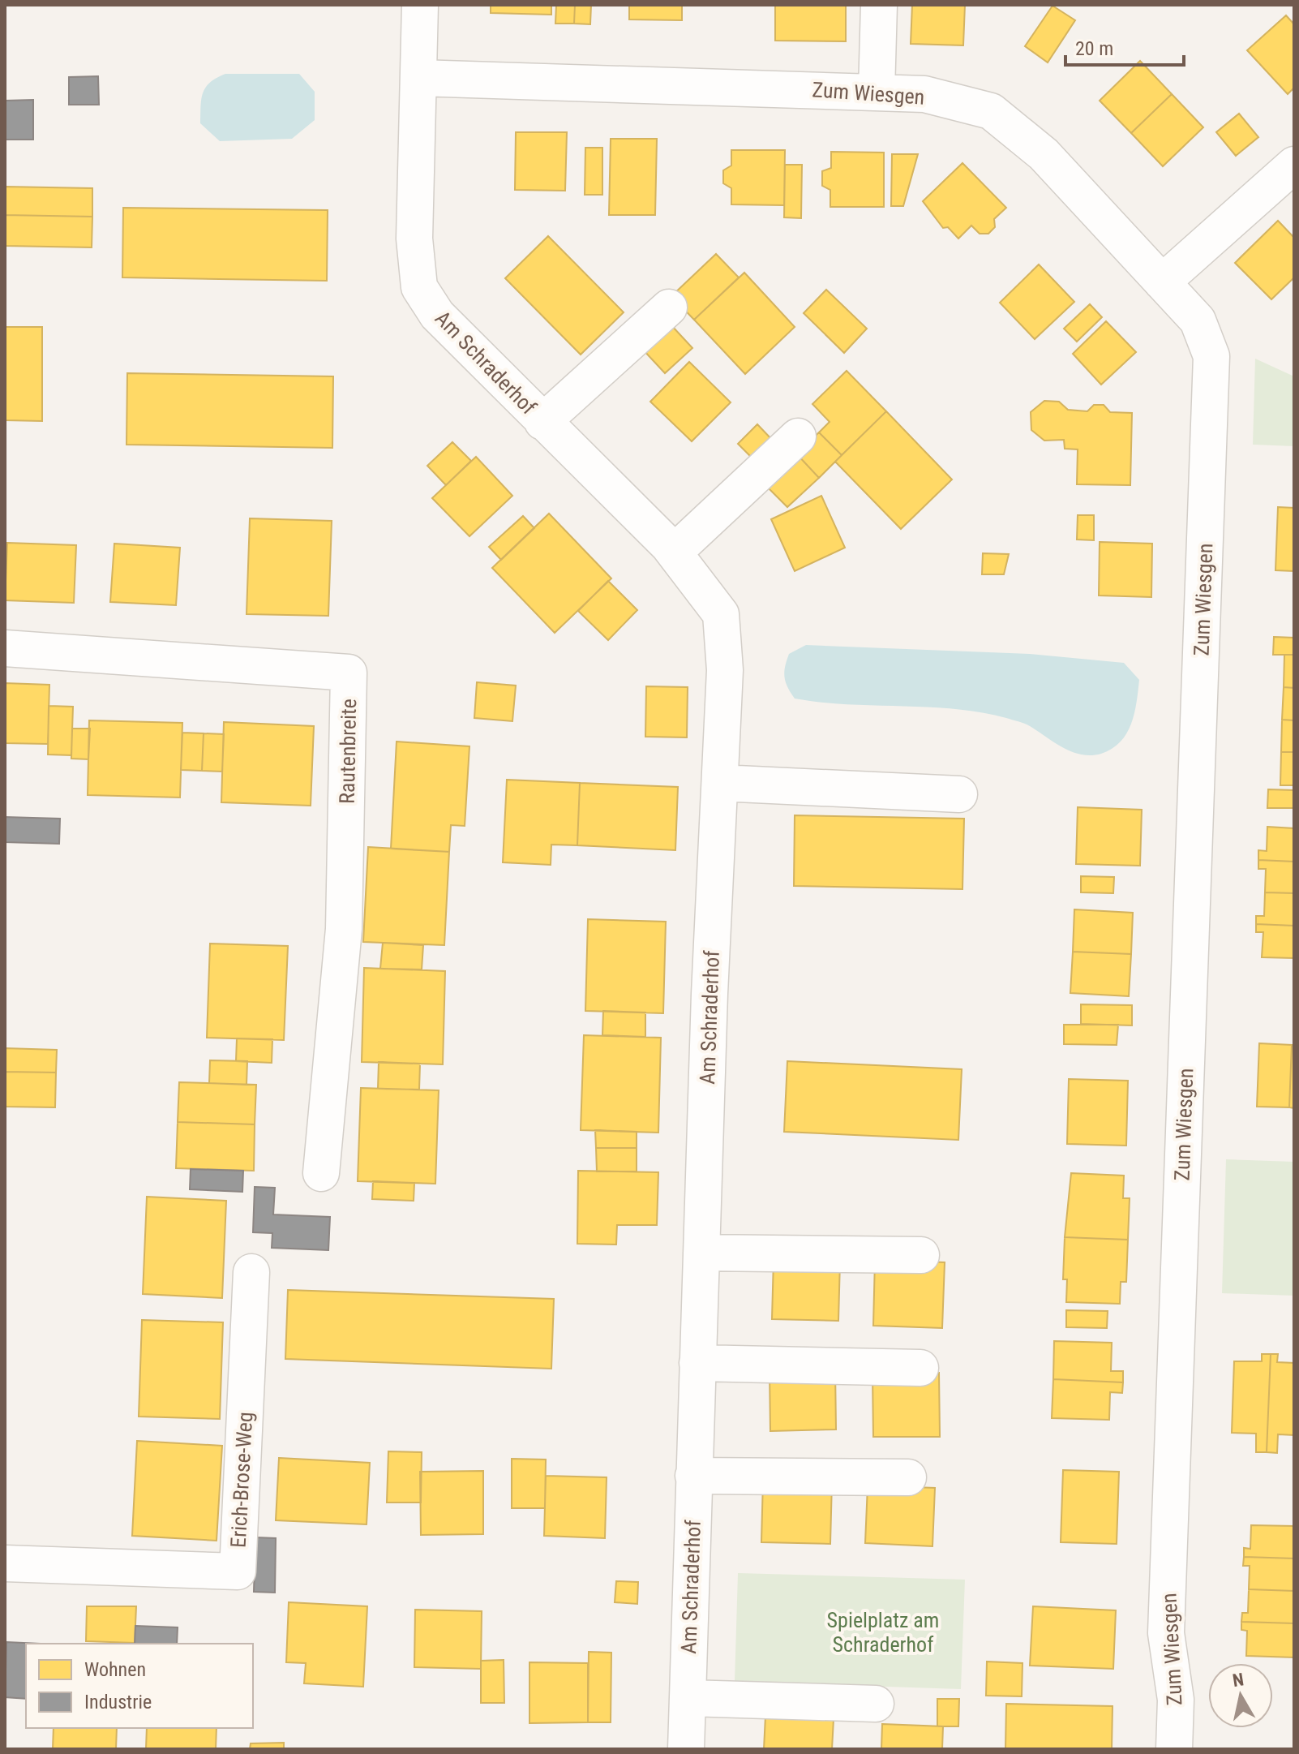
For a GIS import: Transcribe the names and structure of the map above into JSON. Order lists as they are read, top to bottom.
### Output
{
  "streets": {
    "street": [
      "Zum Wiesgen",
      "Am Schraderhof",
      "Rautenbreite",
      "Erich-Brose-Weg"
    ]
  },
  "crossings": [
    ["Zum Wiesgen", "Am Schraderhof"]
  ],
  "parks": ["Spielplatz am Schraderhof"],
  "legend": ["Wohnen", "Industrie"],
  "scale_bar": "20 m",
  "north": "top"
}
